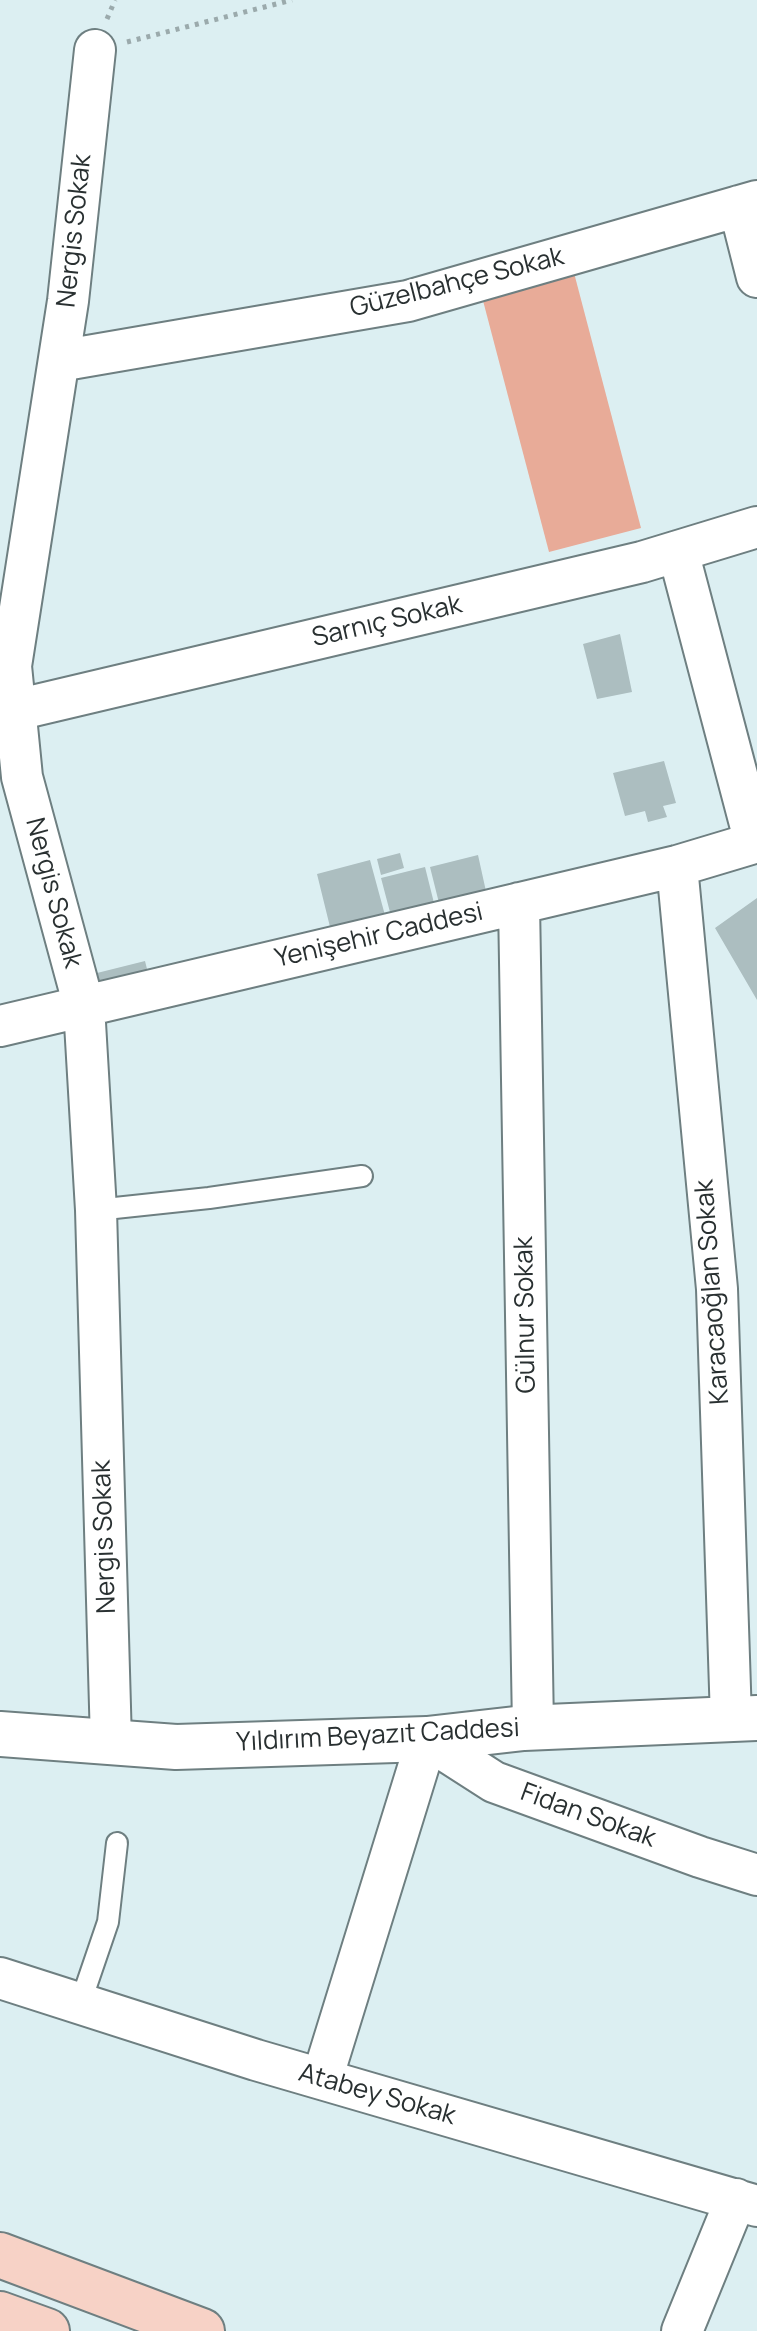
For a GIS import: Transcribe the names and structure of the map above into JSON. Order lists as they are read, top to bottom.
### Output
{
  "streets": {
    "street": [
      "Nergis Sokak",
      "Güzelbahçe Sokak",
      "Sarnıç Sokak",
      "Yenişehir Caddesi",
      "Karacaoğlan Sokak",
      "Gülnur Sokak",
      "Yıldırım Beyazıt Caddesi",
      "Fidan Sokak",
      "Atabey Sokak"
    ]
  },
  "crossings": [
    ["Nergis Sokak", "Güzelbahçe Sokak"],
    ["Nergis Sokak", "Sarnıç Sokak"],
    ["Nergis Sokak", "Yenişehir Caddesi"],
    ["Nergis Sokak", "Yıldırım Beyazıt Caddesi"],
    ["Yenişehir Caddesi", "Karacaoğlan Sokak"],
    ["Yenişehir Caddesi", "Gülnur Sokak"],
    ["Karacaoğlan Sokak", "Yıldırım Beyazıt Caddesi"],
    ["Gülnur Sokak", "Yıldırım Beyazıt Caddesi"],
    ["Yıldırım Beyazıt Caddesi", "Fidan Sokak"]
  ]
}
